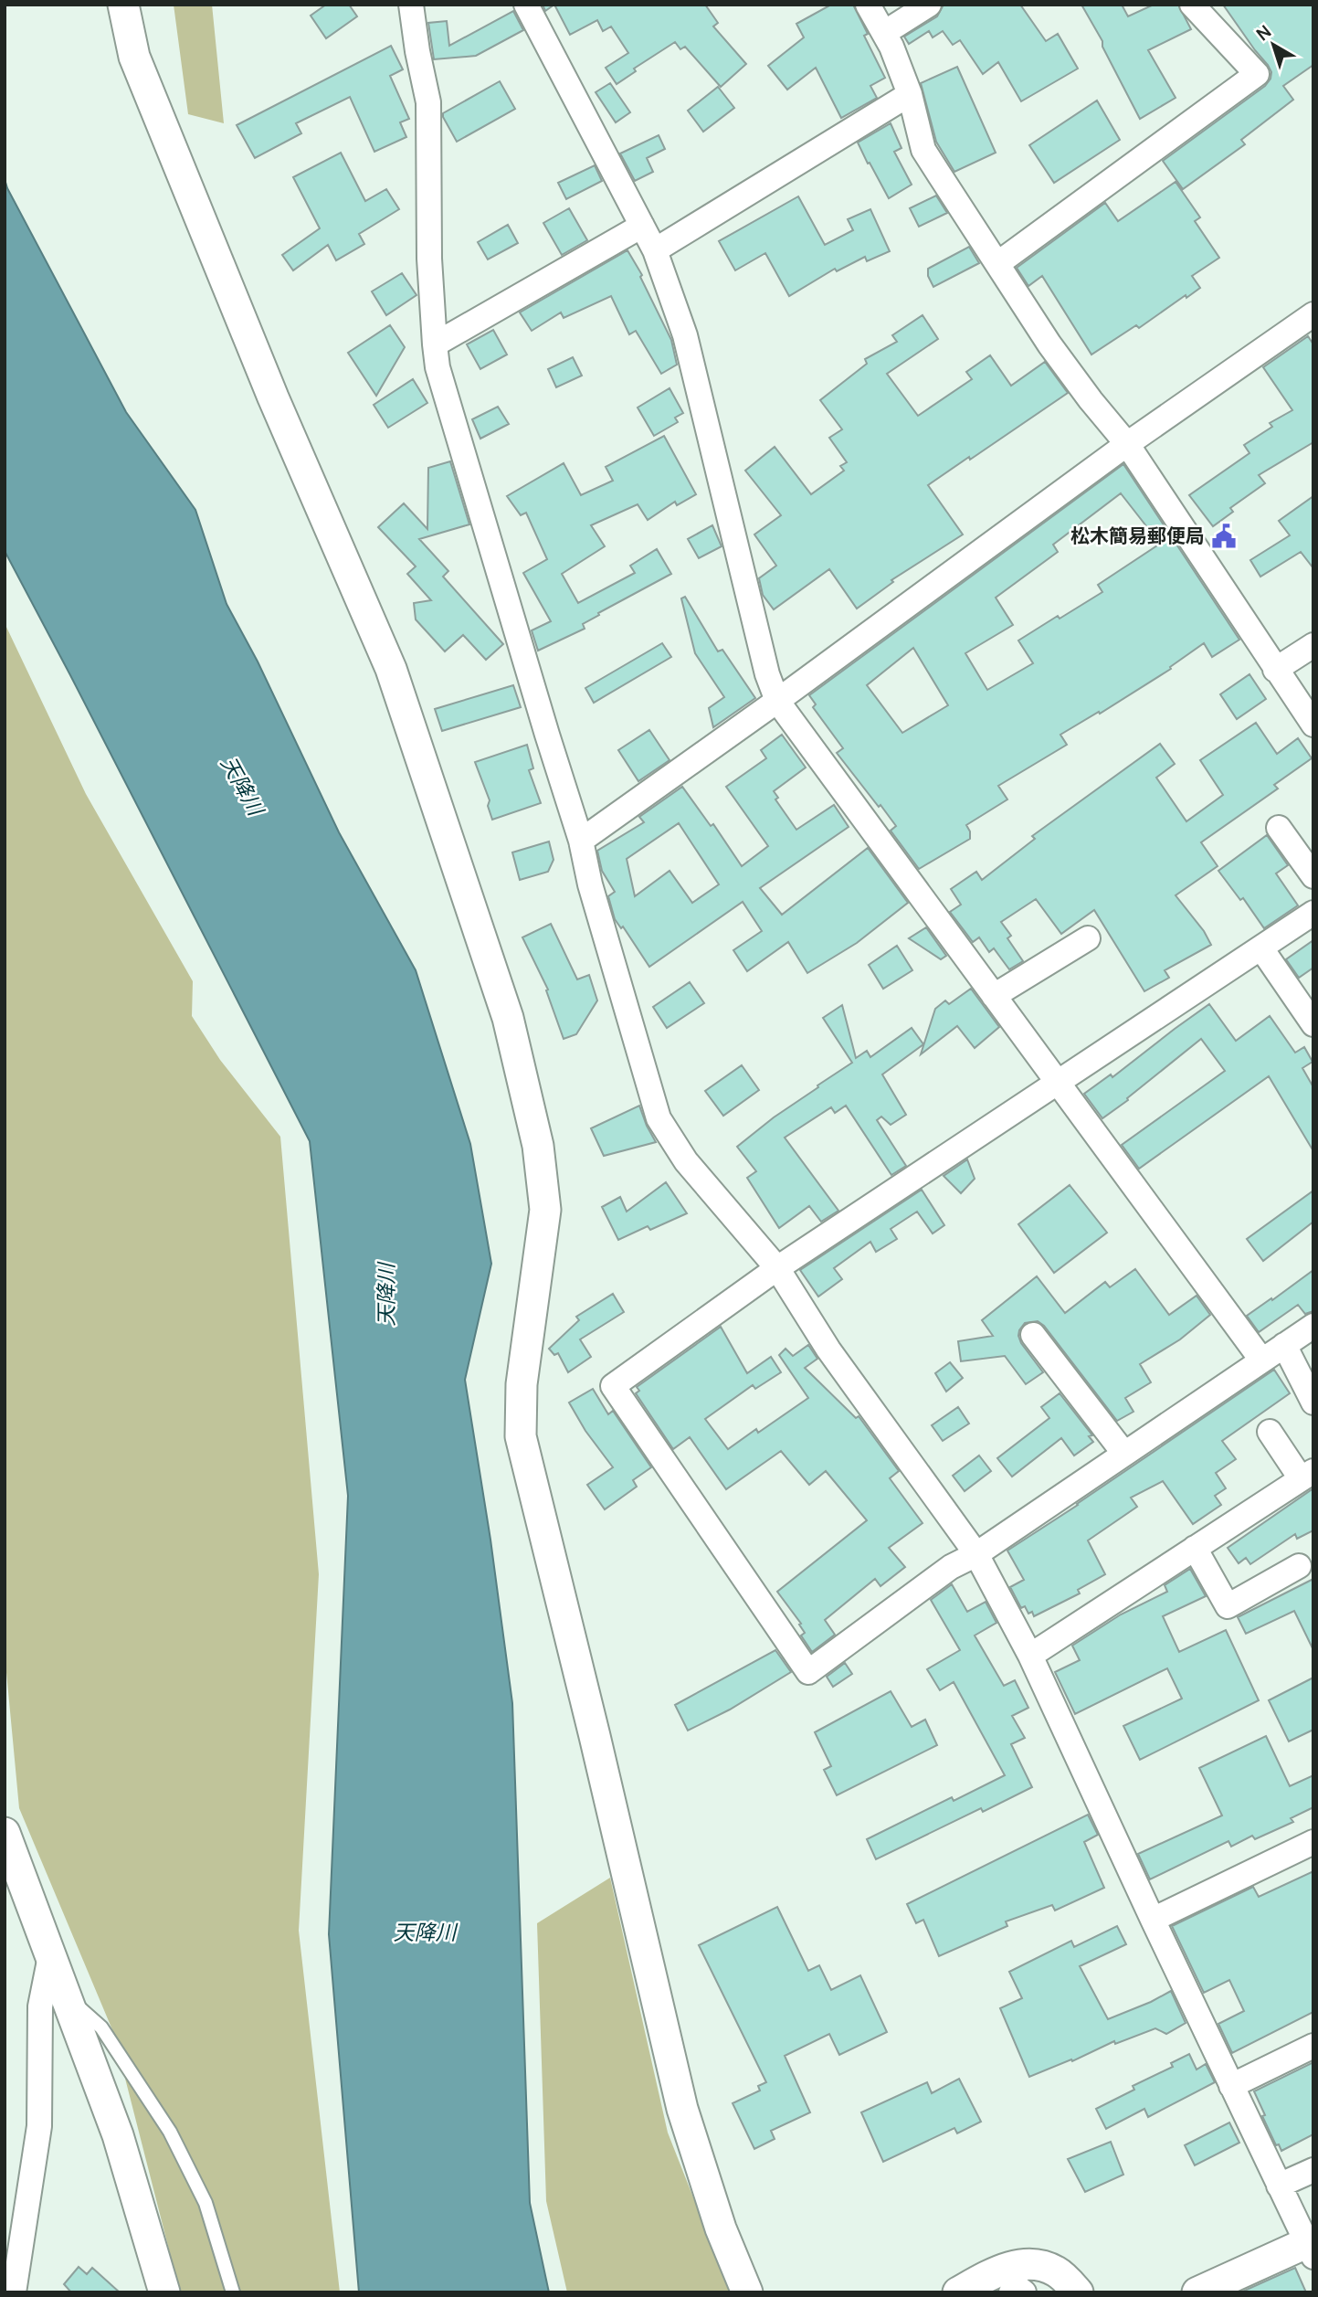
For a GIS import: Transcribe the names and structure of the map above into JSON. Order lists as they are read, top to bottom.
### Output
{
  "water": ["天降川"],
  "places": {
    "public building": ["松木簡易郵便局"]
  },
  "north": "top left"
}
